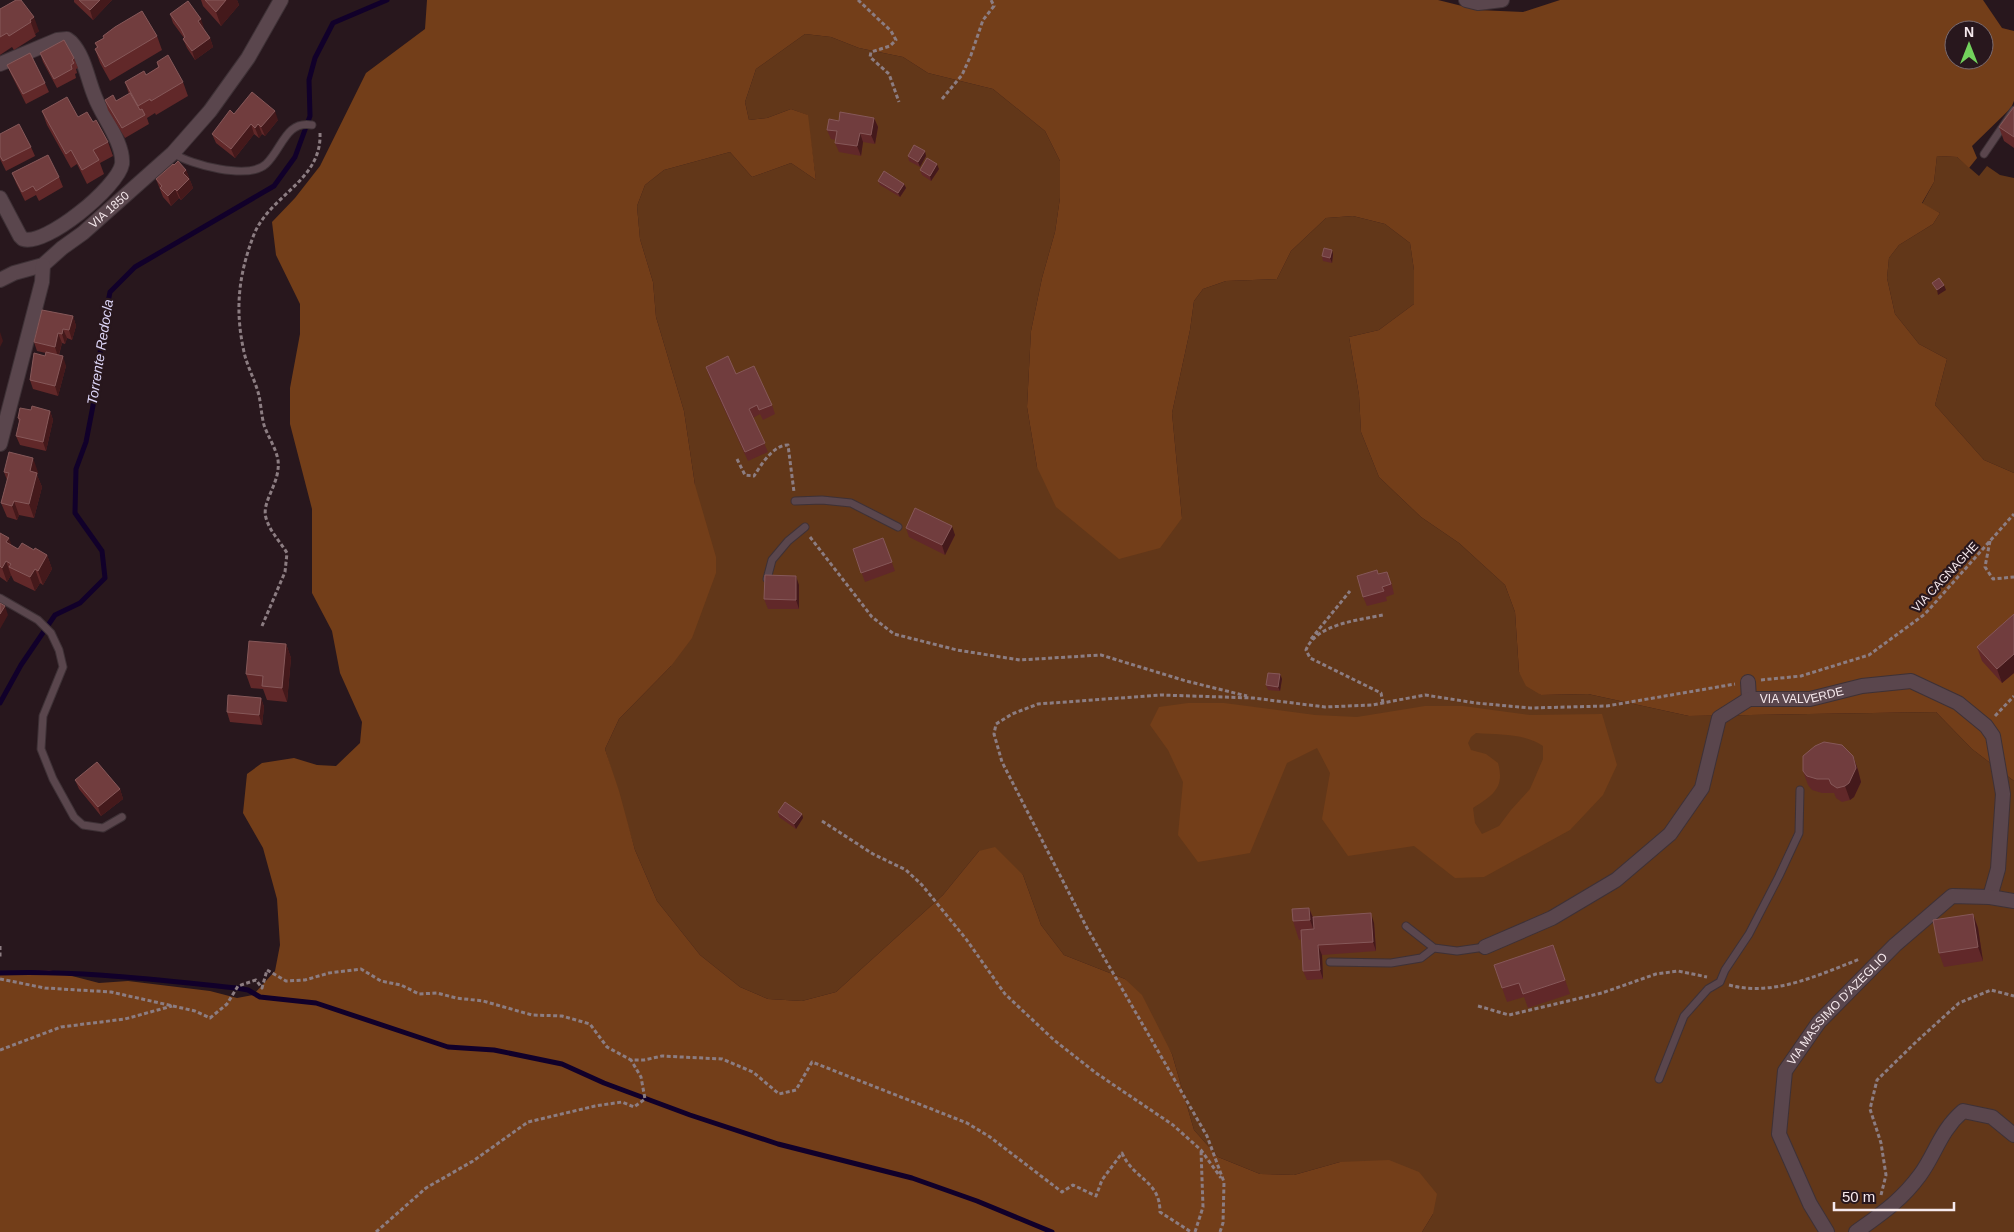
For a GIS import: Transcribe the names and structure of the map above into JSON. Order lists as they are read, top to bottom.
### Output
{
  "streets": {
    "street": ["VIA 1850", "VIA VALVERDE", "VIA MASSIMO D'AZEGLIO"],
    "path": ["VIA CAGNAGHE"]
  },
  "water": ["Torrente Redocla"],
  "scale_bar": "50 m",
  "north": "top"
}
